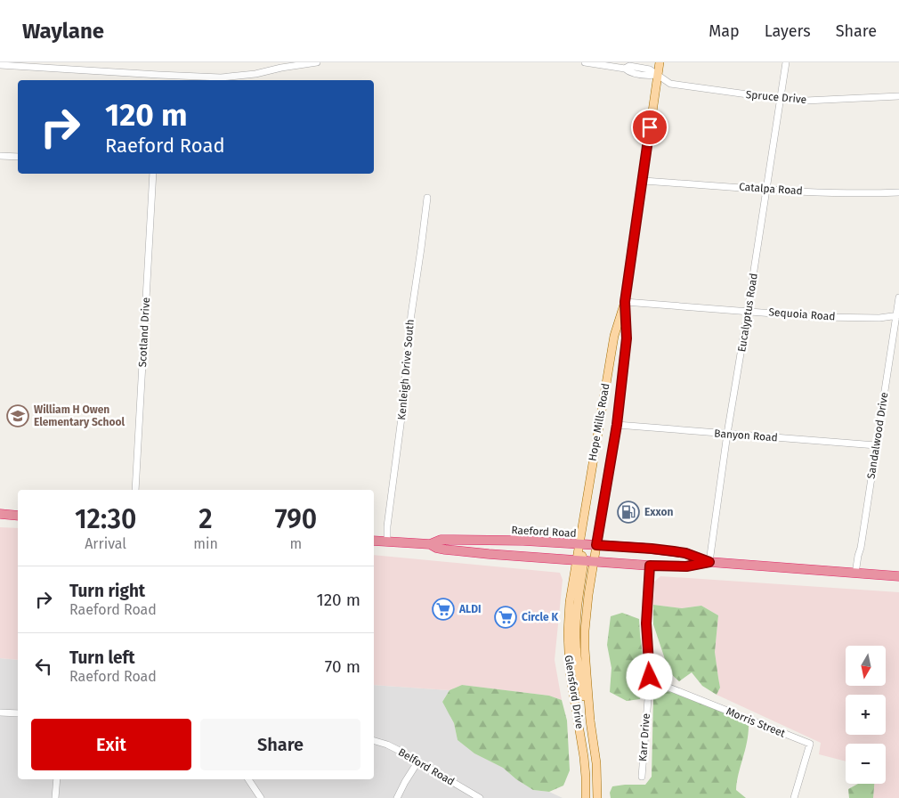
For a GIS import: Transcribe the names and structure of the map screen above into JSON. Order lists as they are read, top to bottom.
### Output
{
  "streets": {
    "highway": ["Raeford Road"],
    "main road": ["Hope Mills Road", "Glensford Drive"],
    "street": [
      "Spruce Drive",
      "Catalpa Road",
      "Eucalyptus Road",
      "Sequoia Road",
      "Scotland Drive",
      "Kenleigh Drive South",
      "Banyon Road",
      "Sandalwood Drive",
      "Morris Street",
      "Karr Drive",
      "Belford Road"
    ]
  },
  "crossings": [
    ["Spruce Drive", "Eucalyptus Road"],
    ["Spruce Drive", "Hope Mills Road"],
    ["Catalpa Road", "Eucalyptus Road"],
    ["Catalpa Road", "Hope Mills Road"],
    ["Eucalyptus Road", "Sequoia Road"],
    ["Eucalyptus Road", "Banyon Road"],
    ["Eucalyptus Road", "Raeford Road"],
    ["Sequoia Road", "Hope Mills Road"],
    ["Sequoia Road", "Sandalwood Drive"],
    ["Kenleigh Drive South", "Raeford Road"],
    ["Hope Mills Road", "Banyon Road"],
    ["Hope Mills Road", "Raeford Road"],
    ["Hope Mills Road", "Glensford Drive"],
    ["Banyon Road", "Sandalwood Drive"],
    ["Sandalwood Drive", "Raeford Road"],
    ["Raeford Road", "Glensford Drive"],
    ["Raeford Road", "Karr Drive"],
    ["Morris Street", "Karr Drive"]
  ],
  "places": {
    "school or university": ["William H Owen Elementary School"],
    "fuel station": ["Exxon"],
    "supermarket": ["ALDI", "Circle K"]
  },
  "north": "bottom",
  "page": {
    "header": "Waylane",
    "nav": ["Map", "Layers", "Share"],
    "turn": ["120 m", "Raeford Road"],
    "eta": [
      "12:30",
      "Arrival",
      "2",
      "min",
      "790",
      "m"
    ],
    "list": [
      {
        "name": "Turn right",
        "note": "Raeford Road",
        "value": "120 m"
      },
      {
        "name": "Turn left",
        "note": "Raeford Road",
        "value": "70 m"
      }
    ],
    "map_buttons": ["+", "−"],
    "buttons": ["Exit", "Share"]
  }
}
